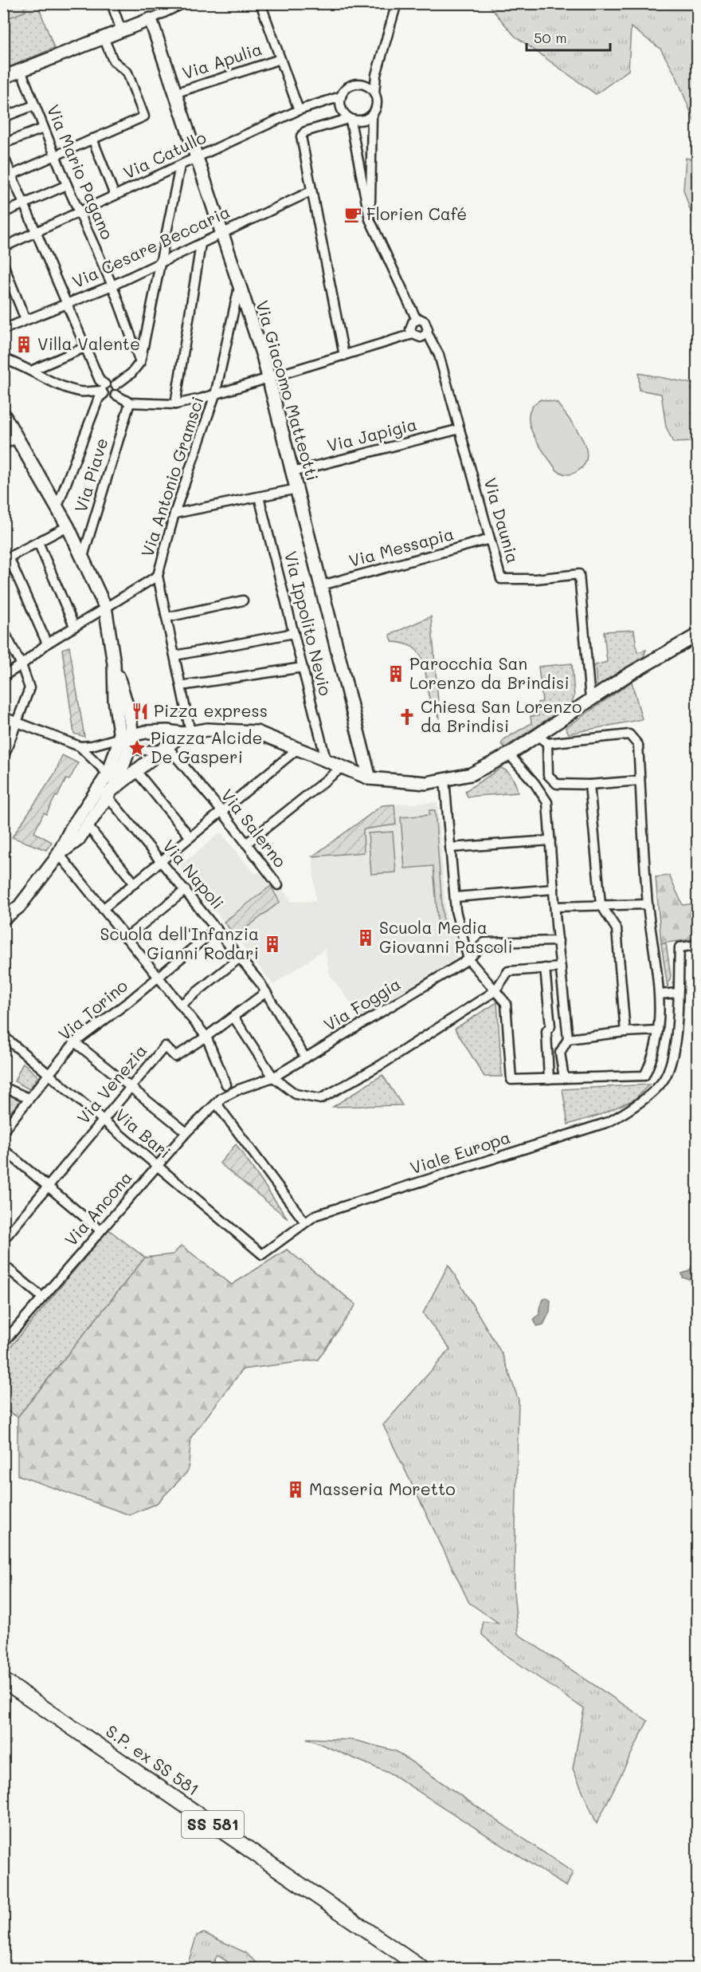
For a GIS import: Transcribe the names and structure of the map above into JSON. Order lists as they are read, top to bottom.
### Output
{
  "streets": {
    "main road": ["S.P. ex SS 581", "SS 581"],
    "street": [
      "Via Apulia",
      "Via Catullo",
      "Via Mario Pagano",
      "Via Cesare Beccaria",
      "Via Giacomo Matteotti",
      "Via Japigia",
      "Via Piave",
      "Via Antonio Gramsci",
      "Via Daunia",
      "Via Messapia",
      "Via Ippolito Nevio",
      "Via Salerno",
      "Via Napoli",
      "Via Foggia",
      "Via Torino",
      "Via Venezia",
      "Via Bari",
      "Viale Europa",
      "Via Ancona"
    ]
  },
  "crossings": [
    ["Via Apulia", "Via Giacomo Matteotti"],
    ["Via Catullo", "Via Mario Pagano"],
    ["Via Catullo", "Via Giacomo Matteotti"],
    ["Via Mario Pagano", "Via Cesare Beccaria"],
    ["Via Cesare Beccaria", "Via Giacomo Matteotti"],
    ["Via Giacomo Matteotti", "Via Japigia"],
    ["Via Giacomo Matteotti", "Via Antonio Gramsci"],
    ["Via Giacomo Matteotti", "Via Messapia"],
    ["Via Japigia", "Via Daunia"],
    ["Via Daunia", "Via Messapia"],
    ["Via Napoli", "Via Foggia"],
    ["Via Napoli", "Via Torino"],
    ["Via Napoli", "Via Venezia"],
    ["Via Foggia", "Via Ancona"],
    ["Via Torino", "Via Bari"],
    ["Via Venezia", "Via Bari"],
    ["Via Bari", "Viale Europa"],
    ["Via Bari", "Via Ancona"]
  ],
  "places": {
    "cafe": ["Florien Café"],
    "building": [
      "Villa Valente",
      "Parocchia San Lorenzo da Brindisi",
      "Scuola Media Giovanni Pascoli",
      "Scuola dell'Infanzia Gianni Rodari",
      "Masseria Moretto"
    ],
    "restaurant": ["Pizza express"],
    "church": ["Chiesa San Lorenzo da Brindisi"],
    "place": ["Piazza Alcide De Gasperi"]
  },
  "scale_bar": "50 m"
}
